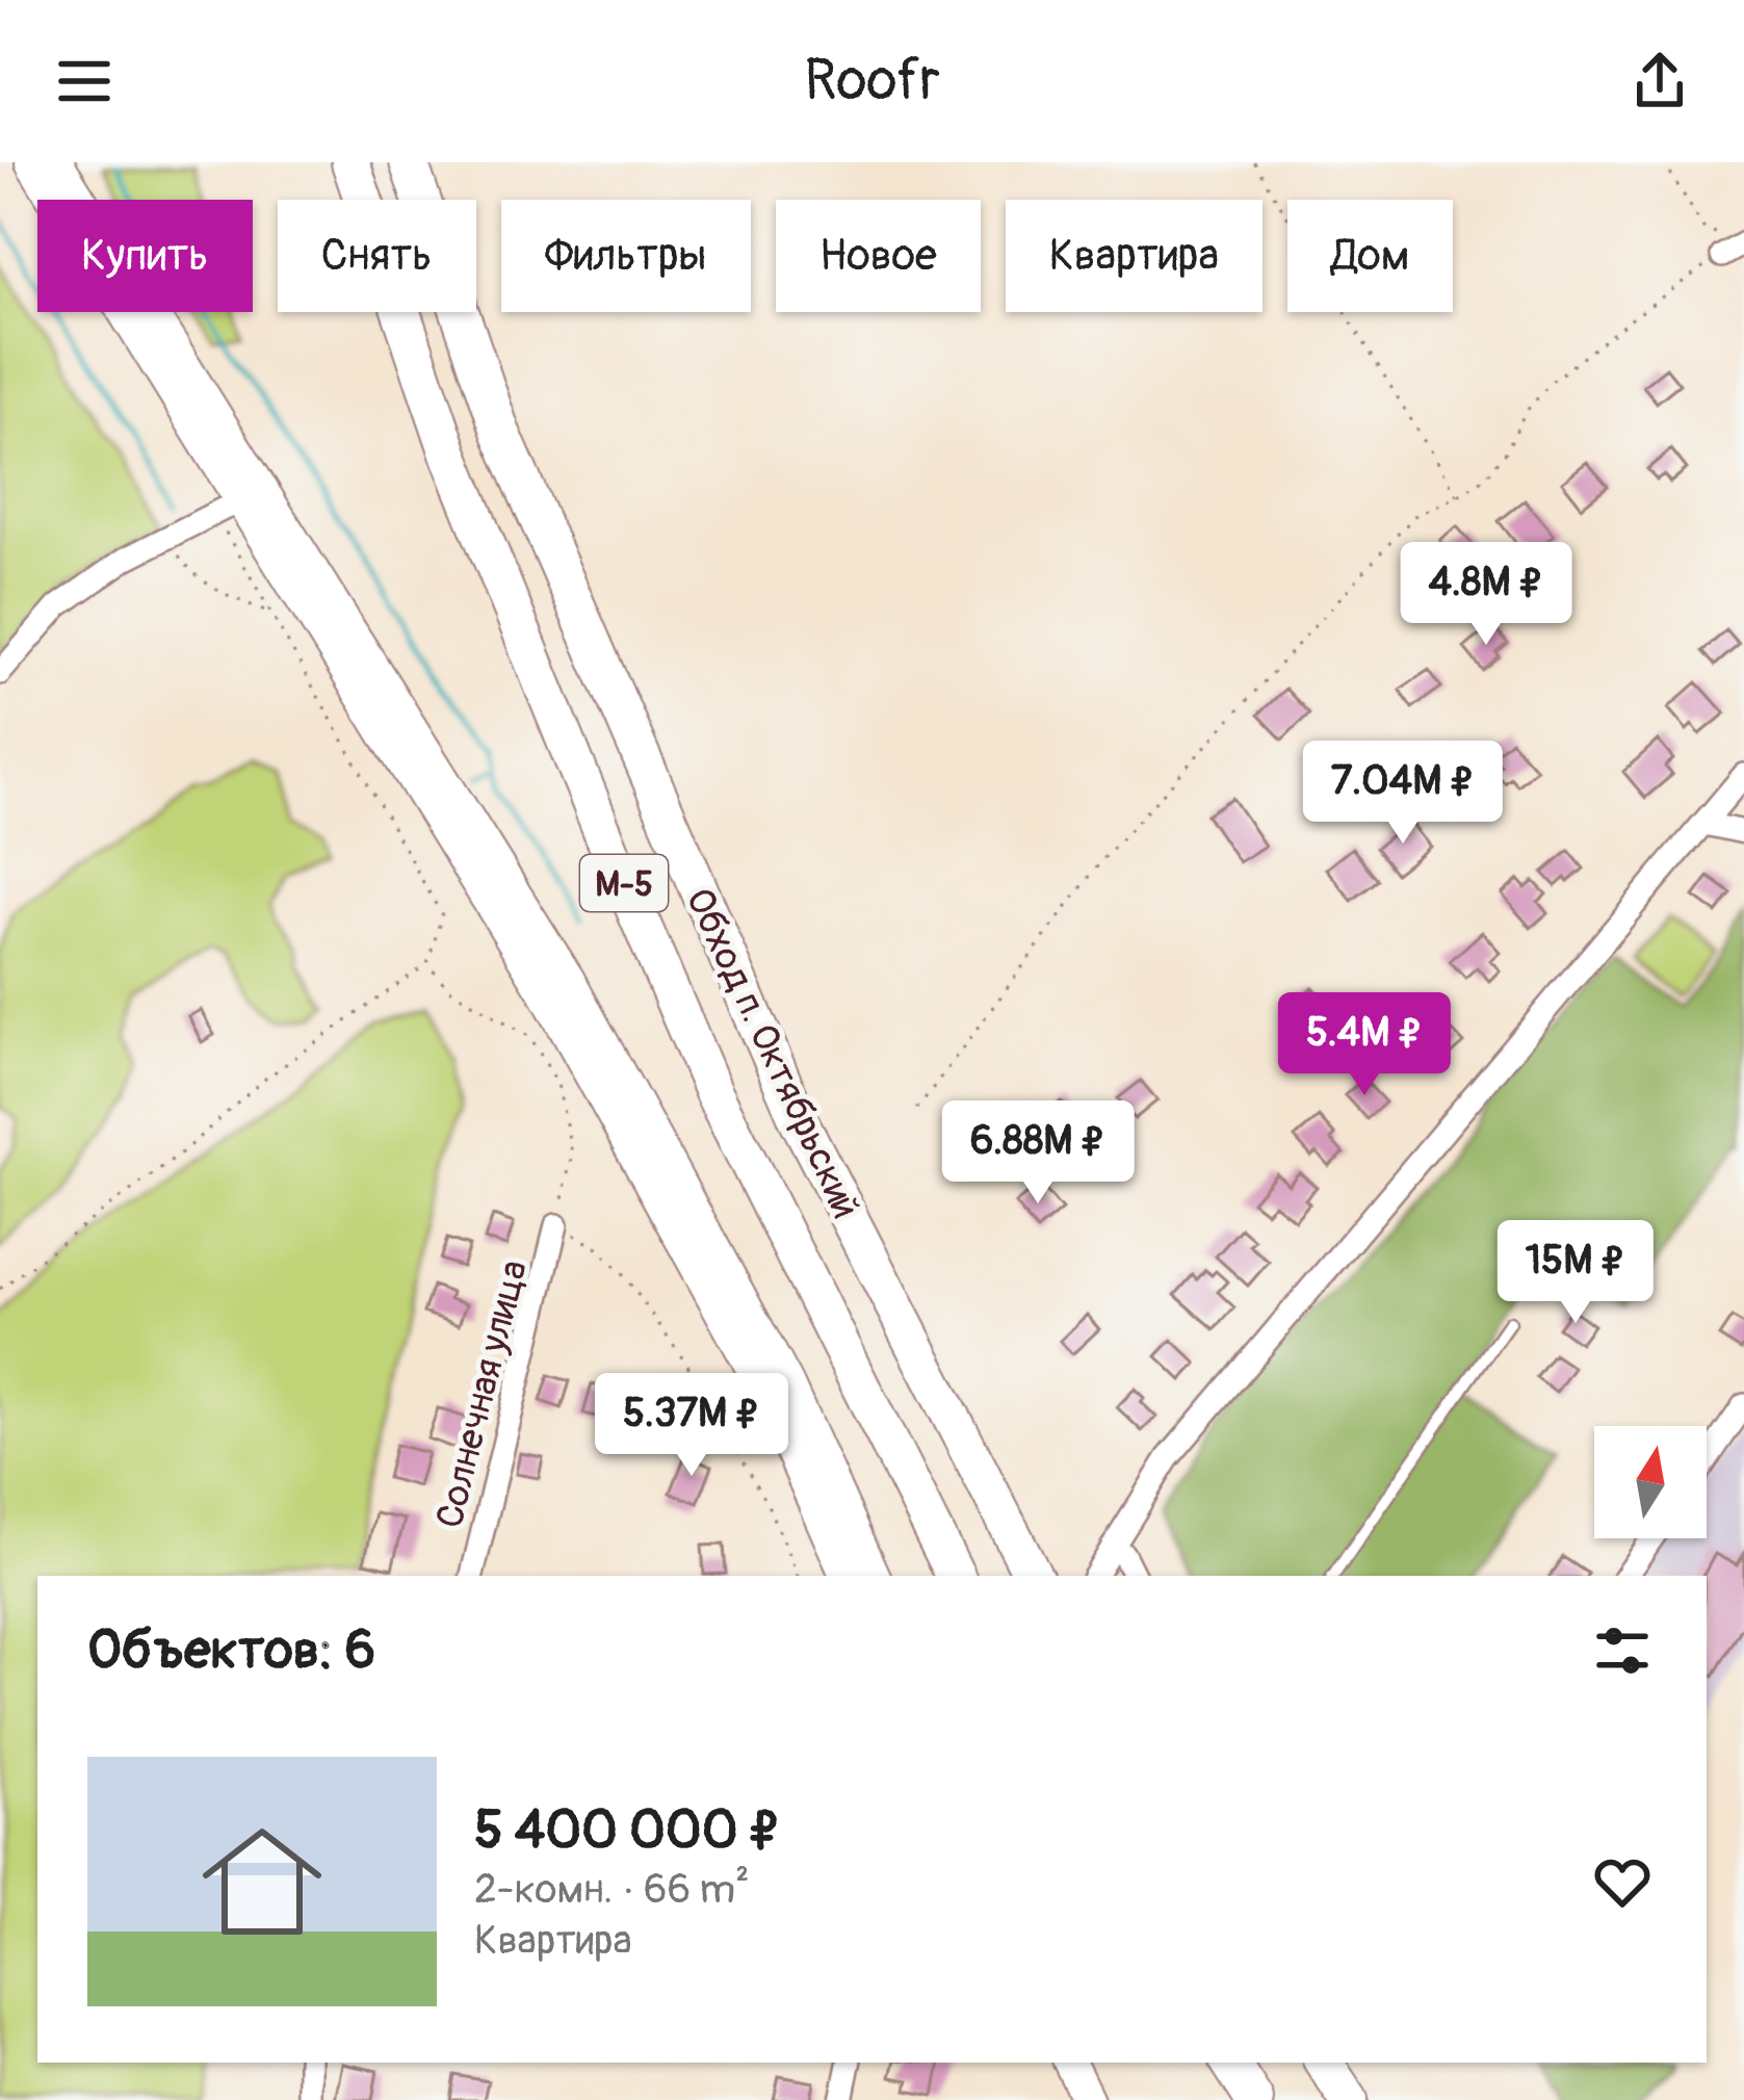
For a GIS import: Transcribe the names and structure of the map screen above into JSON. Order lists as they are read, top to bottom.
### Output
{
  "streets": {
    "highway": ["М-5", "Обход п. Октябрьский"],
    "street": ["Солнечная улица"]
  },
  "north": "top",
  "page": {
    "header": "Roofr",
    "chip": [
      "Купить",
      "Снять",
      "Фильтры",
      "Новое",
      "Квартира",
      "Дом"
    ],
    "price": [
      "4.8M ₽",
      "7.04M ₽",
      "5.4M ₽",
      "6.88M ₽",
      "15M ₽",
      "5.37M ₽"
    ],
    "heading": "Объектов: 6",
    "list": [
      {
        "name": "5 400 000 ₽",
        "note": "2-комн. · 66 m² · Квартира"
      }
    ]
  }
}
